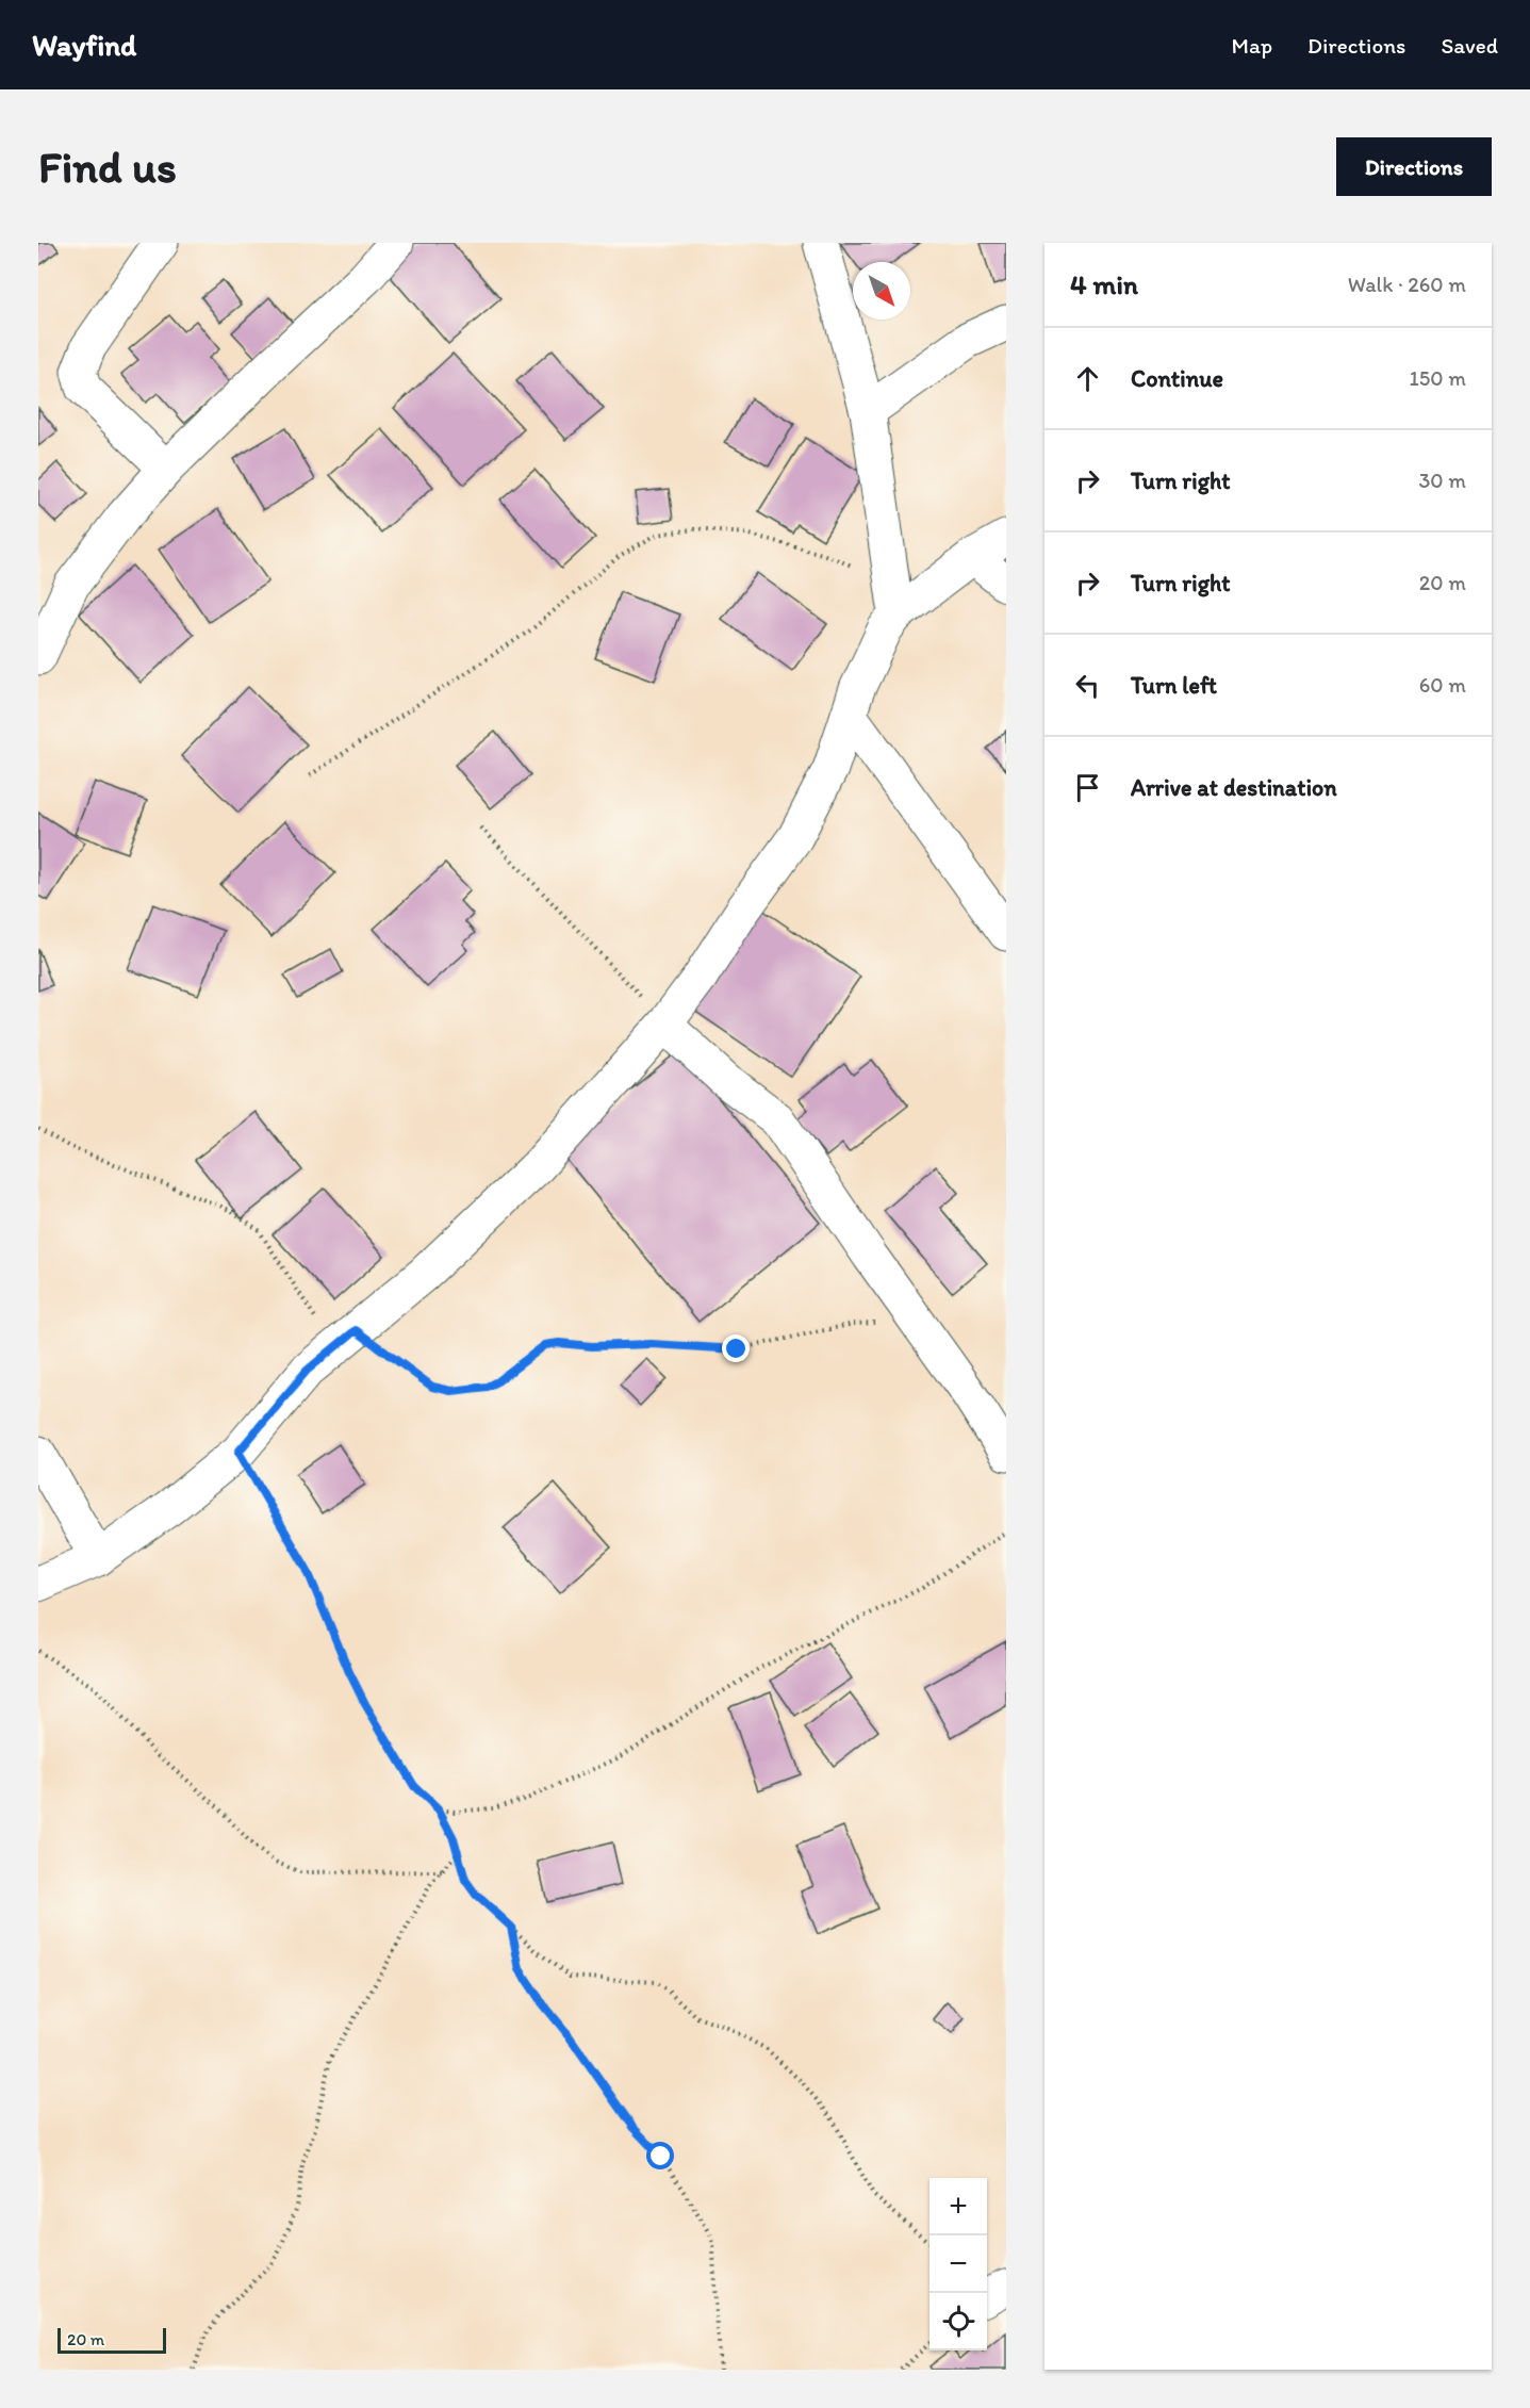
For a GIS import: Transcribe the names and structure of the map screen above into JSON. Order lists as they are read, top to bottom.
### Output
{
  "scale_bar": "20 m",
  "north": "bottom right",
  "page": {
    "header": "Wayfind",
    "nav": ["Map", "Directions", "Saved"],
    "buttons": "Directions",
    "title": "Find us",
    "heading": ["4 min", "Walk · 260 m"],
    "list": [
      ["Continue", "150 m"],
      ["Turn right", "30 m"],
      ["Turn right", "20 m"],
      ["Turn left", "60 m"],
      "Arrive at destination"
    ],
    "map_buttons": ["+", "−"],
    "scale": "20 m"
  }
}
